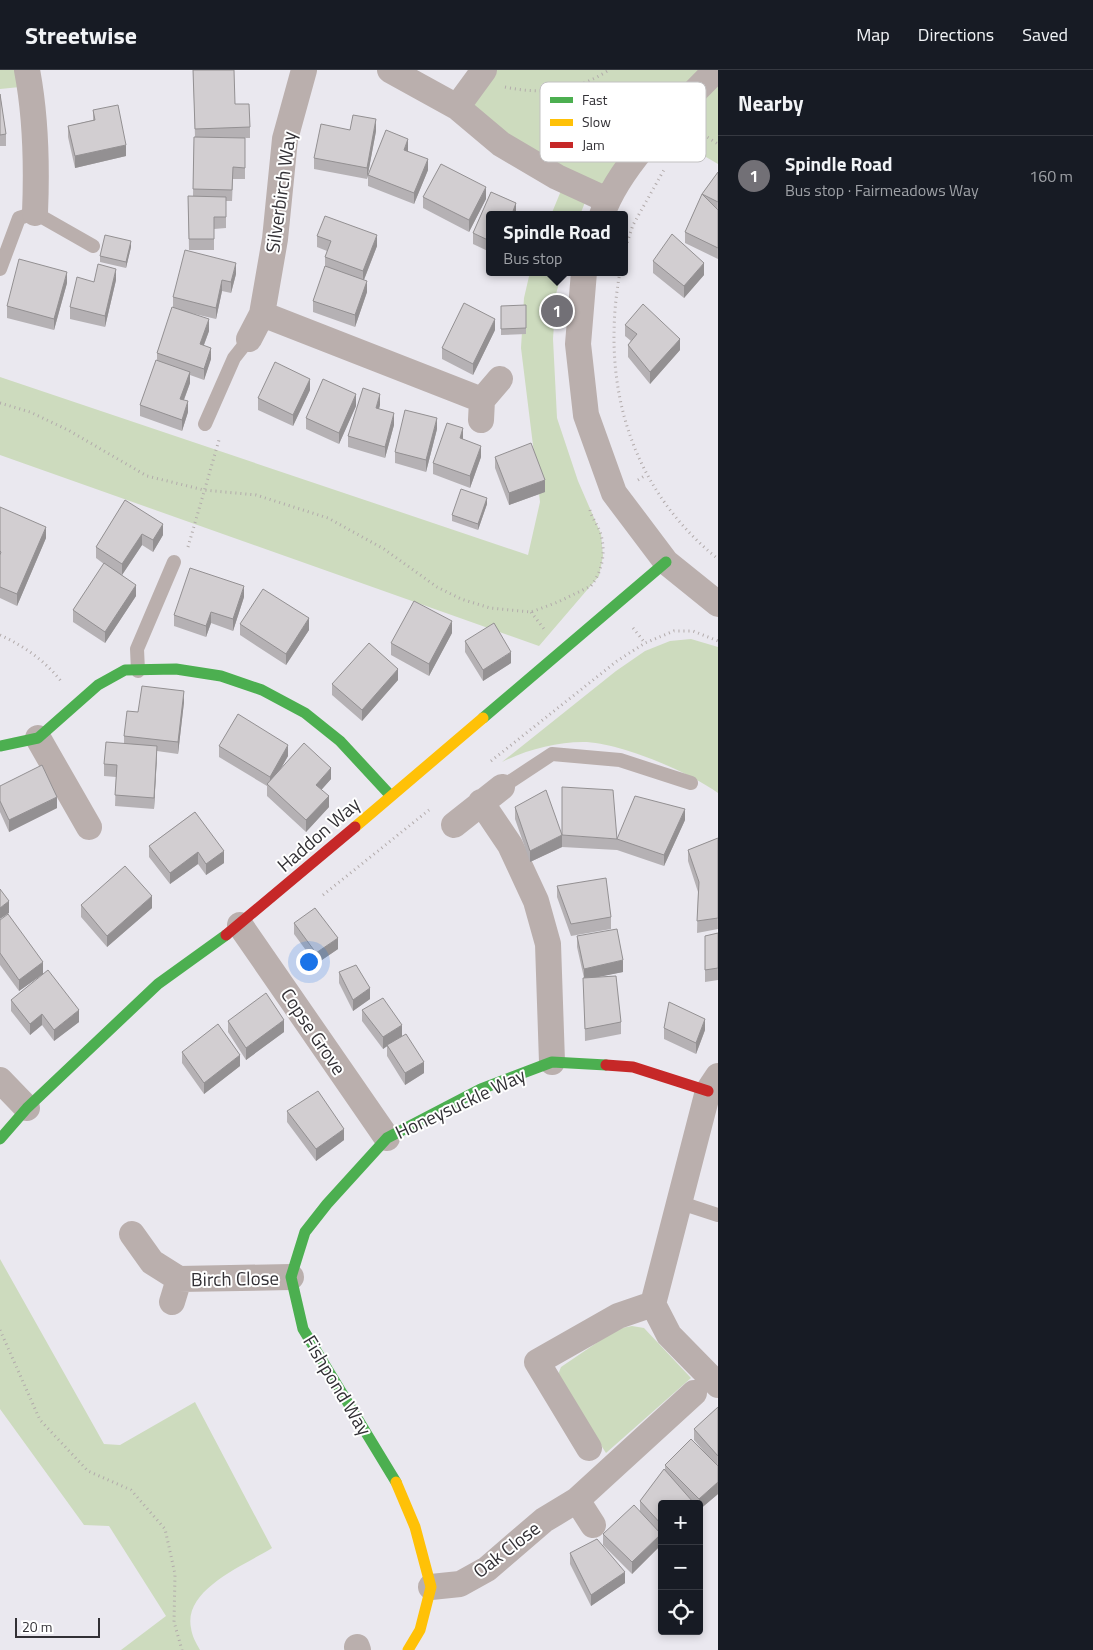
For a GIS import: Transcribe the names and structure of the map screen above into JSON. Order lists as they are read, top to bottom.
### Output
{
  "streets": {
    "street": [
      "Silverbirch Way",
      "Haddon Way",
      "Copse Grove",
      "Honeysuckle Way",
      "Birch Close",
      "Fishpond Way",
      "Oak Close"
    ]
  },
  "crossings": [
    ["Haddon Way", "Copse Grove"],
    ["Copse Grove", "Honeysuckle Way"],
    ["Birch Close", "Fishpond Way"],
    ["Fishpond Way", "Oak Close"]
  ],
  "legend": ["Fast", "Slow", "Jam"],
  "scale_bar": "20 m",
  "page": {
    "header": "Streetwise",
    "nav": ["Map", "Directions", "Saved"],
    "heading": "Nearby",
    "list": [
      {
        "mark": "1",
        "name": "Spindle Road",
        "note": "Bus stop · Fairmeadows Way",
        "value": "160 m"
      }
    ],
    "popup": ["Spindle Road", "Bus stop"],
    "pins": "1",
    "map_buttons": ["+", "−"],
    "scale": "20 m"
  }
}
